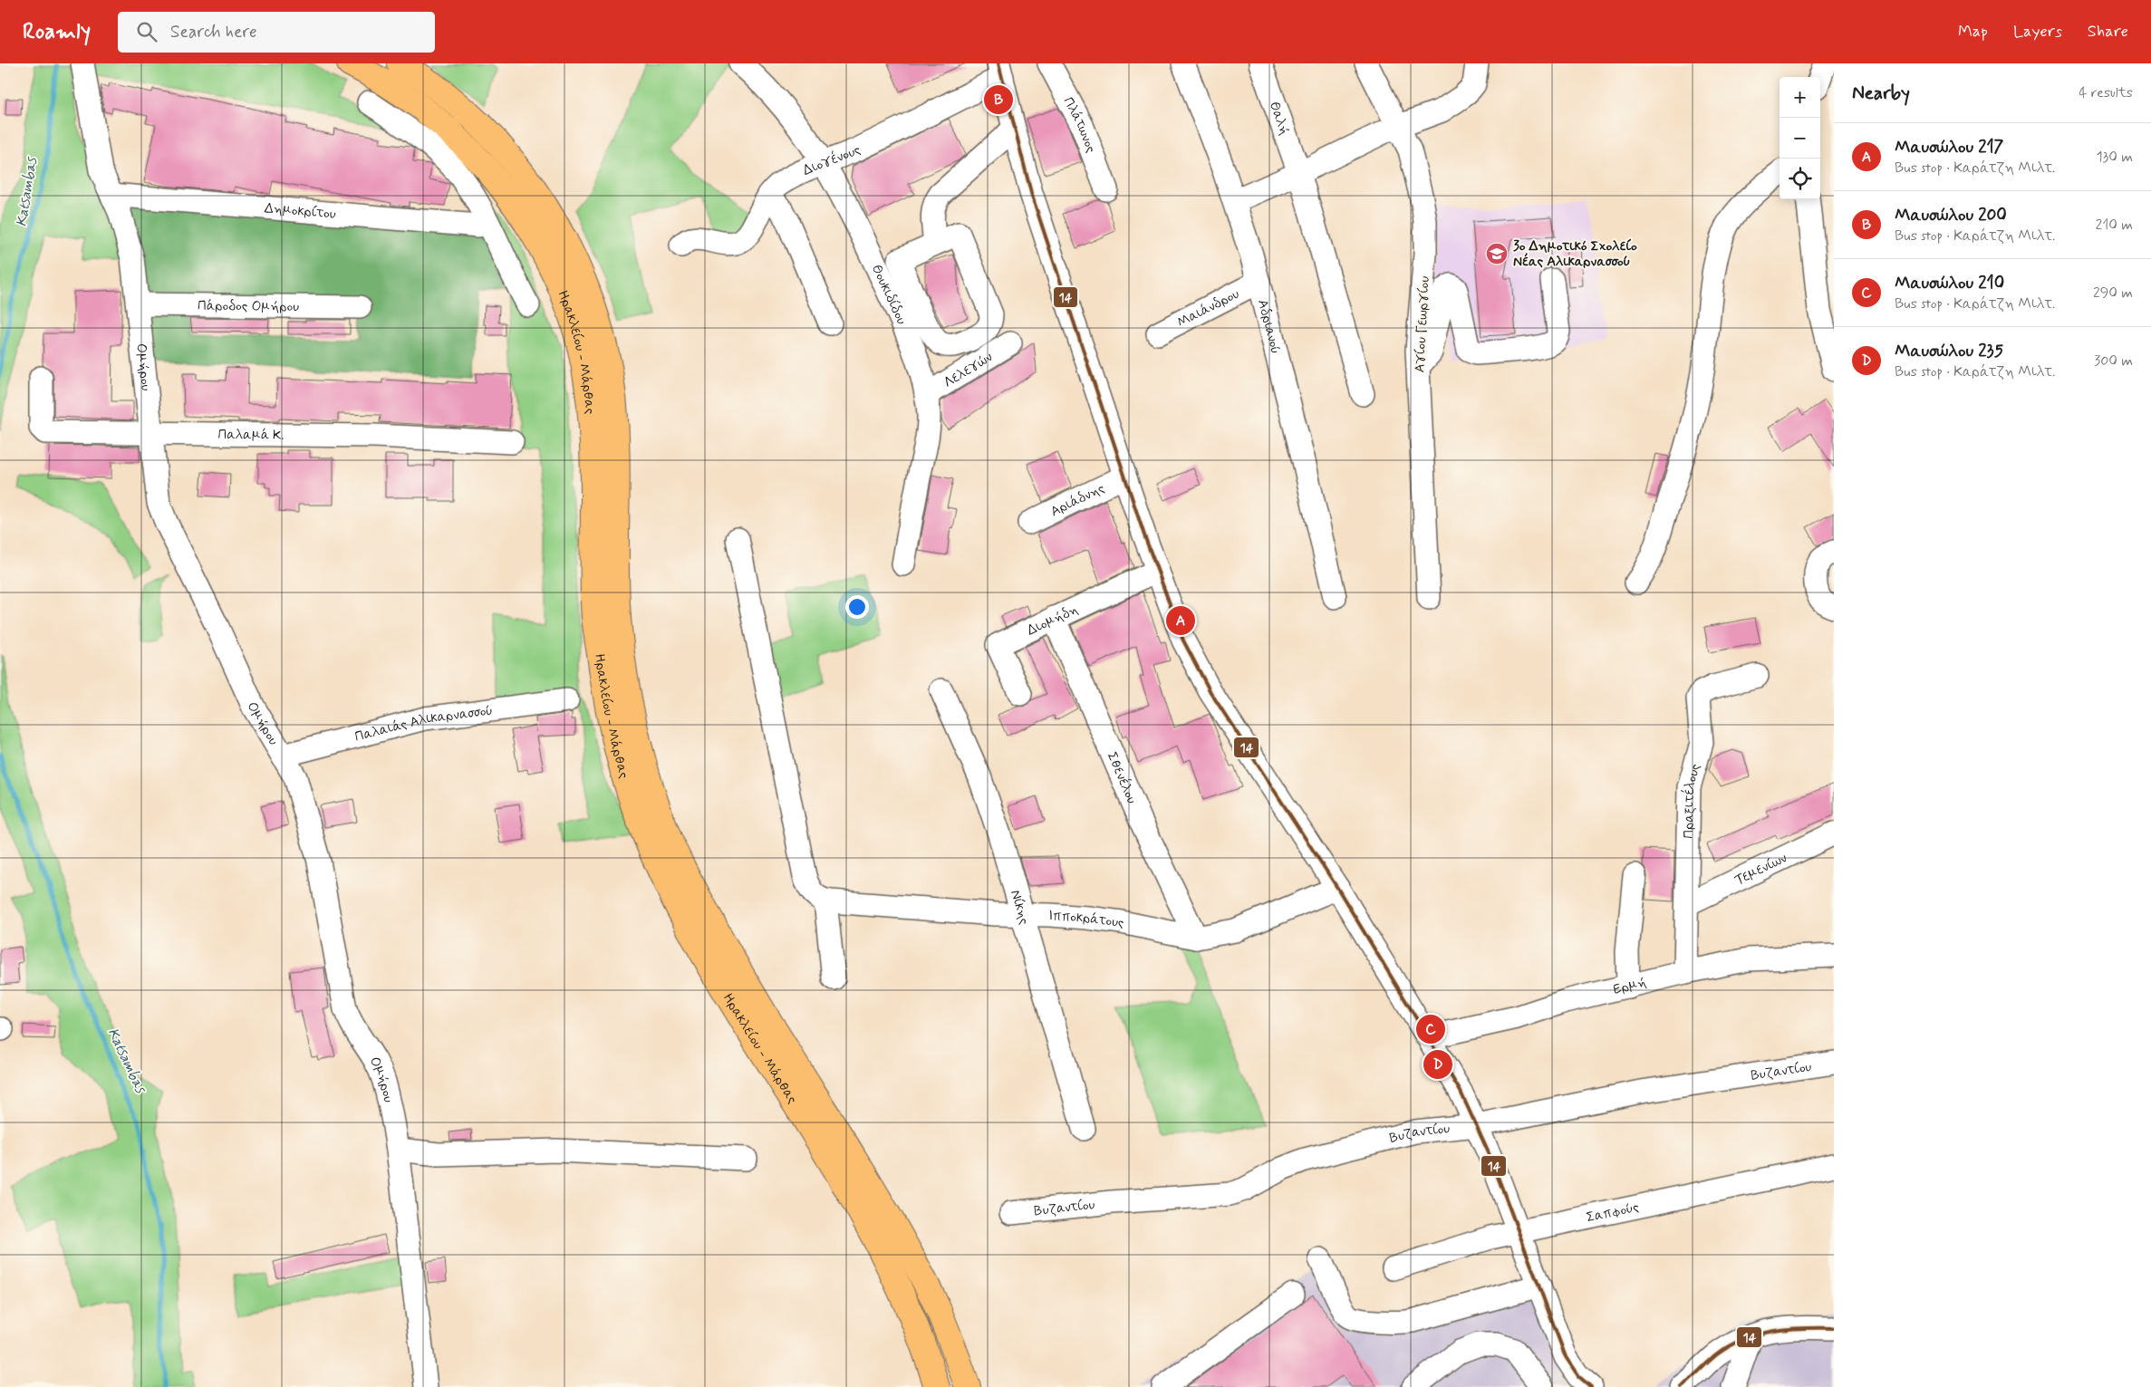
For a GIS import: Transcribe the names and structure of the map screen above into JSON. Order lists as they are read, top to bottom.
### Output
{
  "streets": {
    "main road": ["Ηρακλείου - Μάρθας"],
    "street": [
      "Θαλή",
      "Πλάτωνος",
      "Διογένους",
      "Δημοκρίτου",
      "Θουκιδίδου",
      "Πάροδος Ομήρου",
      "Μαιάνδρου",
      "Αγίου Γεωργίου",
      "Αδριανού",
      "Ομήρου",
      "Λελεγών",
      "Παλαμά Κ.",
      "Αριάδνης",
      "Διομήδη",
      "Παλαιάς Αλικαρνασσού",
      "Σθενέλου",
      "Πραξιτέλους",
      "Τεμενίων",
      "Νίκης",
      "Ιπποκράτους",
      "Ερμή",
      "Βυζαντίου",
      "Σαπφούς"
    ]
  },
  "crossings": [
    ["Διογένους", "Θουκιδίδου"],
    ["Δημοκρίτου", "Ομήρου"],
    ["Θουκιδίδου", "Λελεγών"],
    ["Πάροδος Ομήρου", "Ομήρου"],
    ["Μαιάνδρου", "Αδριανού"],
    ["Ομήρου", "Παλαμά Κ."],
    ["Ομήρου", "Παλαιάς Αλικαρνασσού"],
    ["Διομήδη", "Σθενέλου"],
    ["Σθενέλου", "Ιπποκράτους"],
    ["Πραξιτέλους", "Τεμενίων"],
    ["Πραξιτέλους", "Ερμή"],
    ["Νίκης", "Ιπποκράτους"]
  ],
  "water": ["Katsambas"],
  "places": {
    "school or university": ["3ο Δημοτικό Σχολείο Νέας Αλικαρνασσού"]
  },
  "lines": ["transit line 14"],
  "page": {
    "header": "Roamly",
    "search": "Search here",
    "nav": ["Map", "Layers", "Share"],
    "heading": ["Nearby", "4 results"],
    "map_buttons": ["+", "−"],
    "pins": [
      "B",
      "A",
      "C",
      "D"
    ],
    "list": [
      {
        "mark": "A",
        "name": "Μαυσώλου 217",
        "note": "Bus stop · Καράτζη Μιλτ.",
        "value": "130 m"
      },
      {
        "mark": "B",
        "name": "Μαυσώλου 200",
        "note": "Bus stop · Καράτζη Μιλτ.",
        "value": "210 m"
      },
      {
        "mark": "C",
        "name": "Μαυσώλου 210",
        "note": "Bus stop · Καράτζη Μιλτ.",
        "value": "290 m"
      },
      {
        "mark": "D",
        "name": "Μαυσώλου 235",
        "note": "Bus stop · Καράτζη Μιλτ.",
        "value": "300 m"
      }
    ]
  }
}
